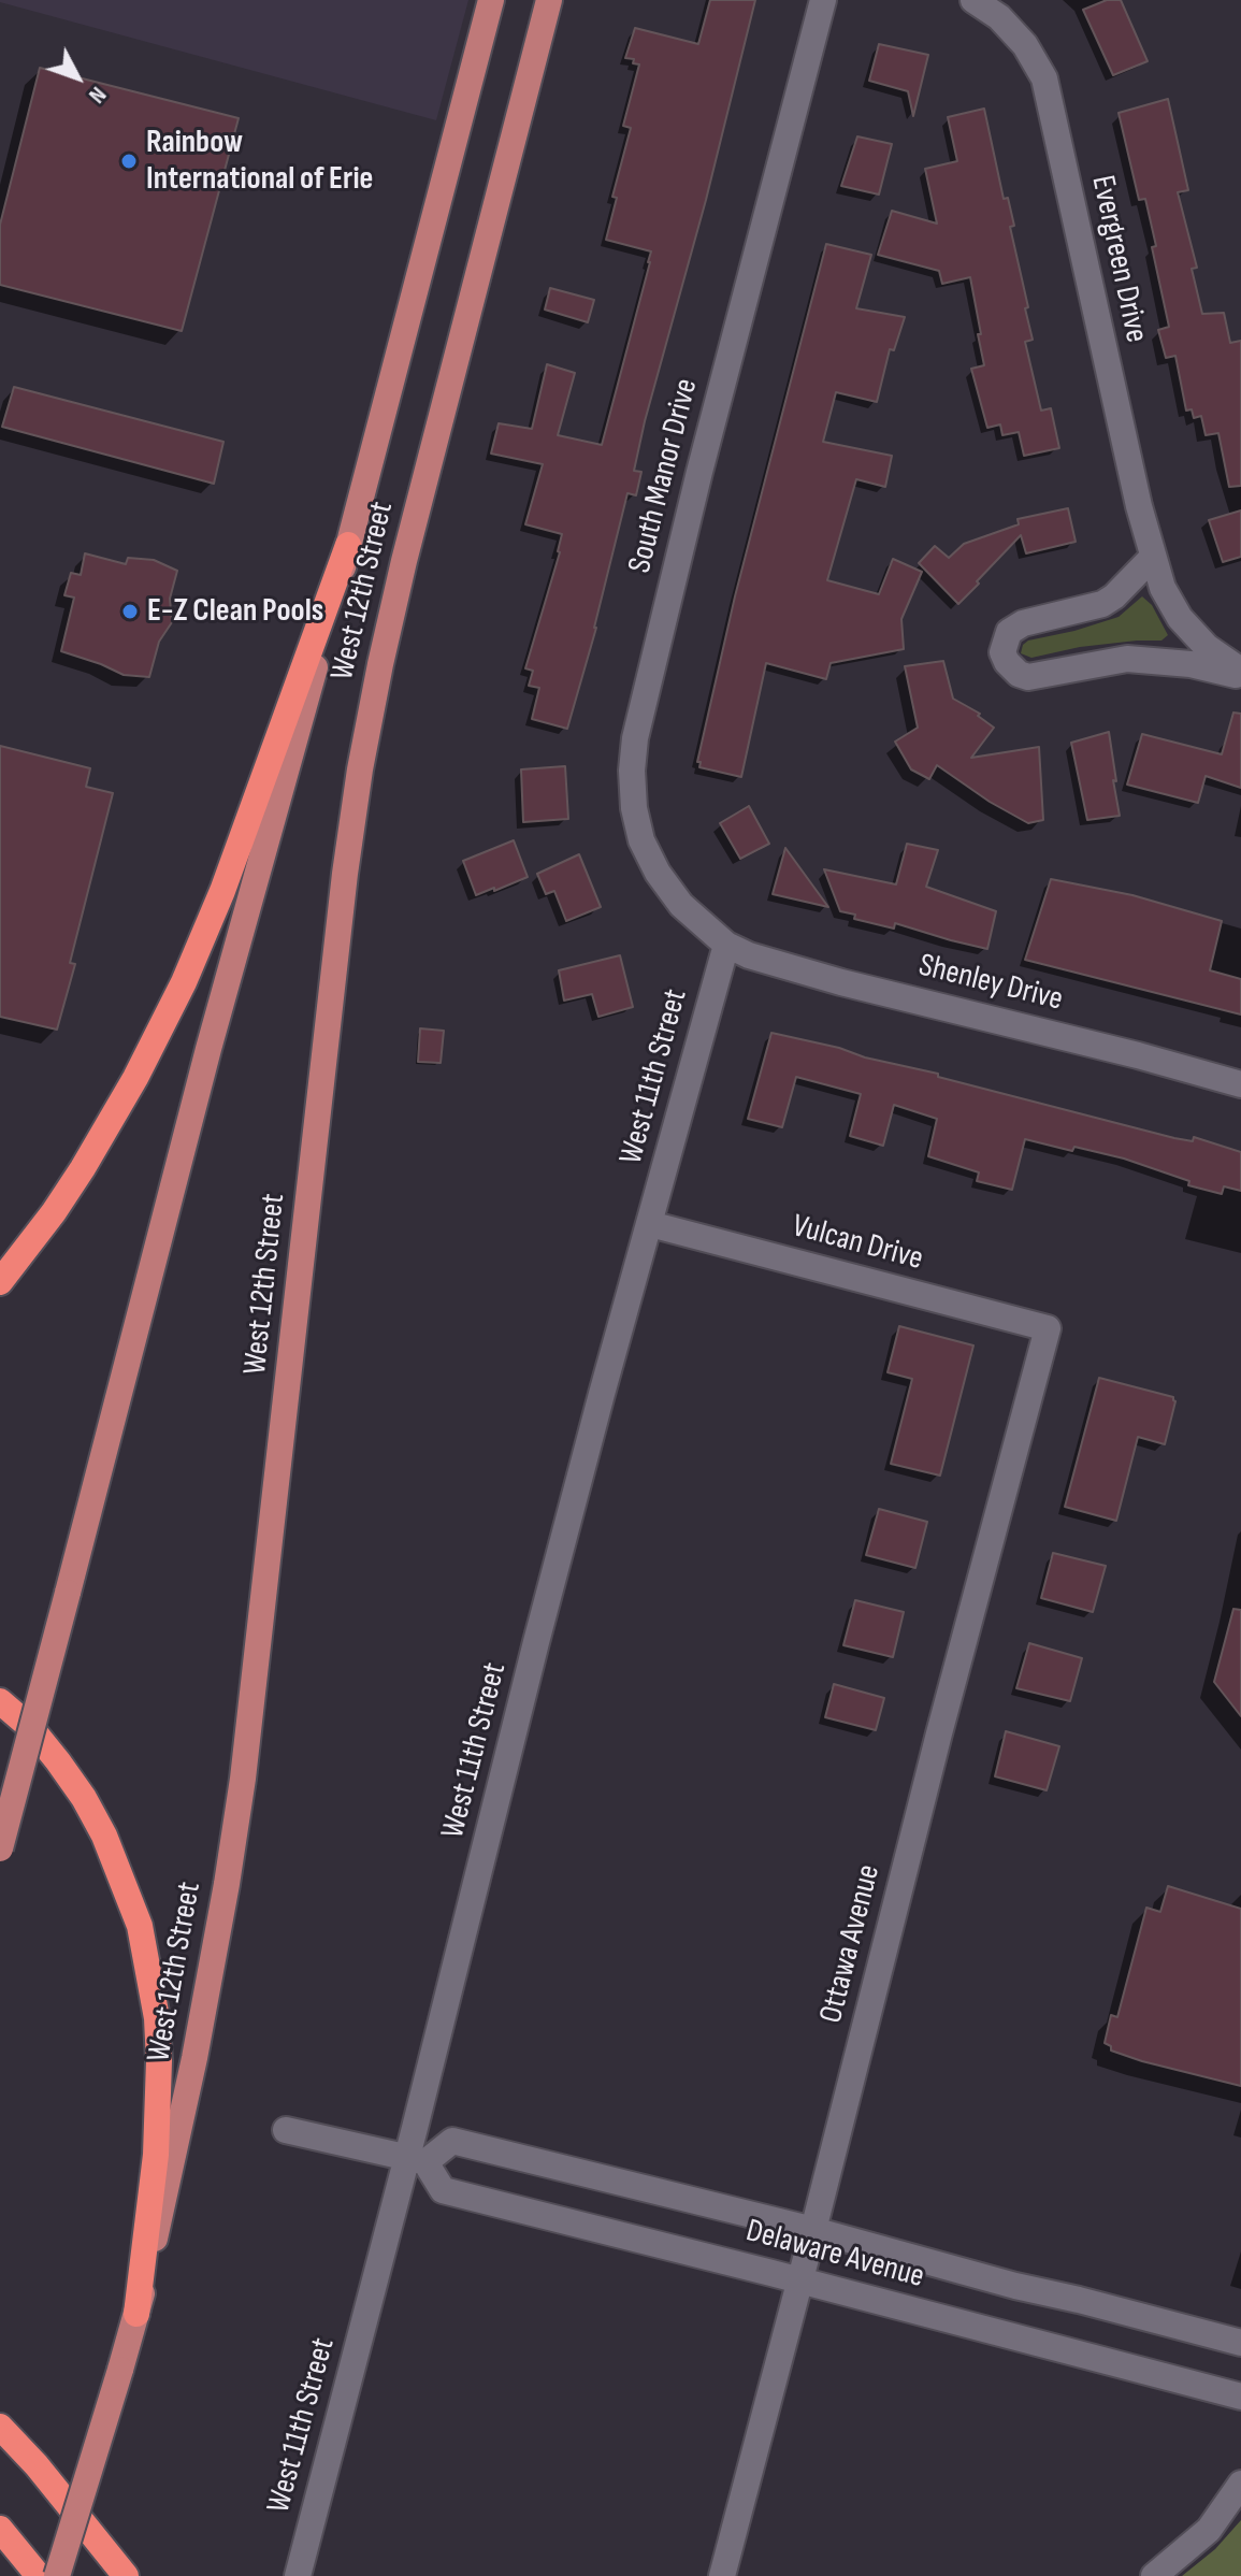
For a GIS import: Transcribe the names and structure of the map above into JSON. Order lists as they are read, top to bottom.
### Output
{
  "streets": {
    "main road": ["West 12th Street"],
    "street": [
      "Evergreen Drive",
      "South Manor Drive",
      "Shenley Drive",
      "West 11th Street",
      "Vulcan Drive",
      "Ottawa Avenue",
      "Delaware Avenue"
    ]
  },
  "crossings": [
    ["South Manor Drive", "Shenley Drive"],
    ["South Manor Drive", "West 11th Street"],
    ["Shenley Drive", "West 11th Street"],
    ["West 11th Street", "Vulcan Drive"],
    ["West 11th Street", "Delaware Avenue"],
    ["Vulcan Drive", "Ottawa Avenue"],
    ["Ottawa Avenue", "Delaware Avenue"]
  ],
  "places": ["Rainbow International of Erie", "E-Z Clean Pools"],
  "north": "bottom right"
}
